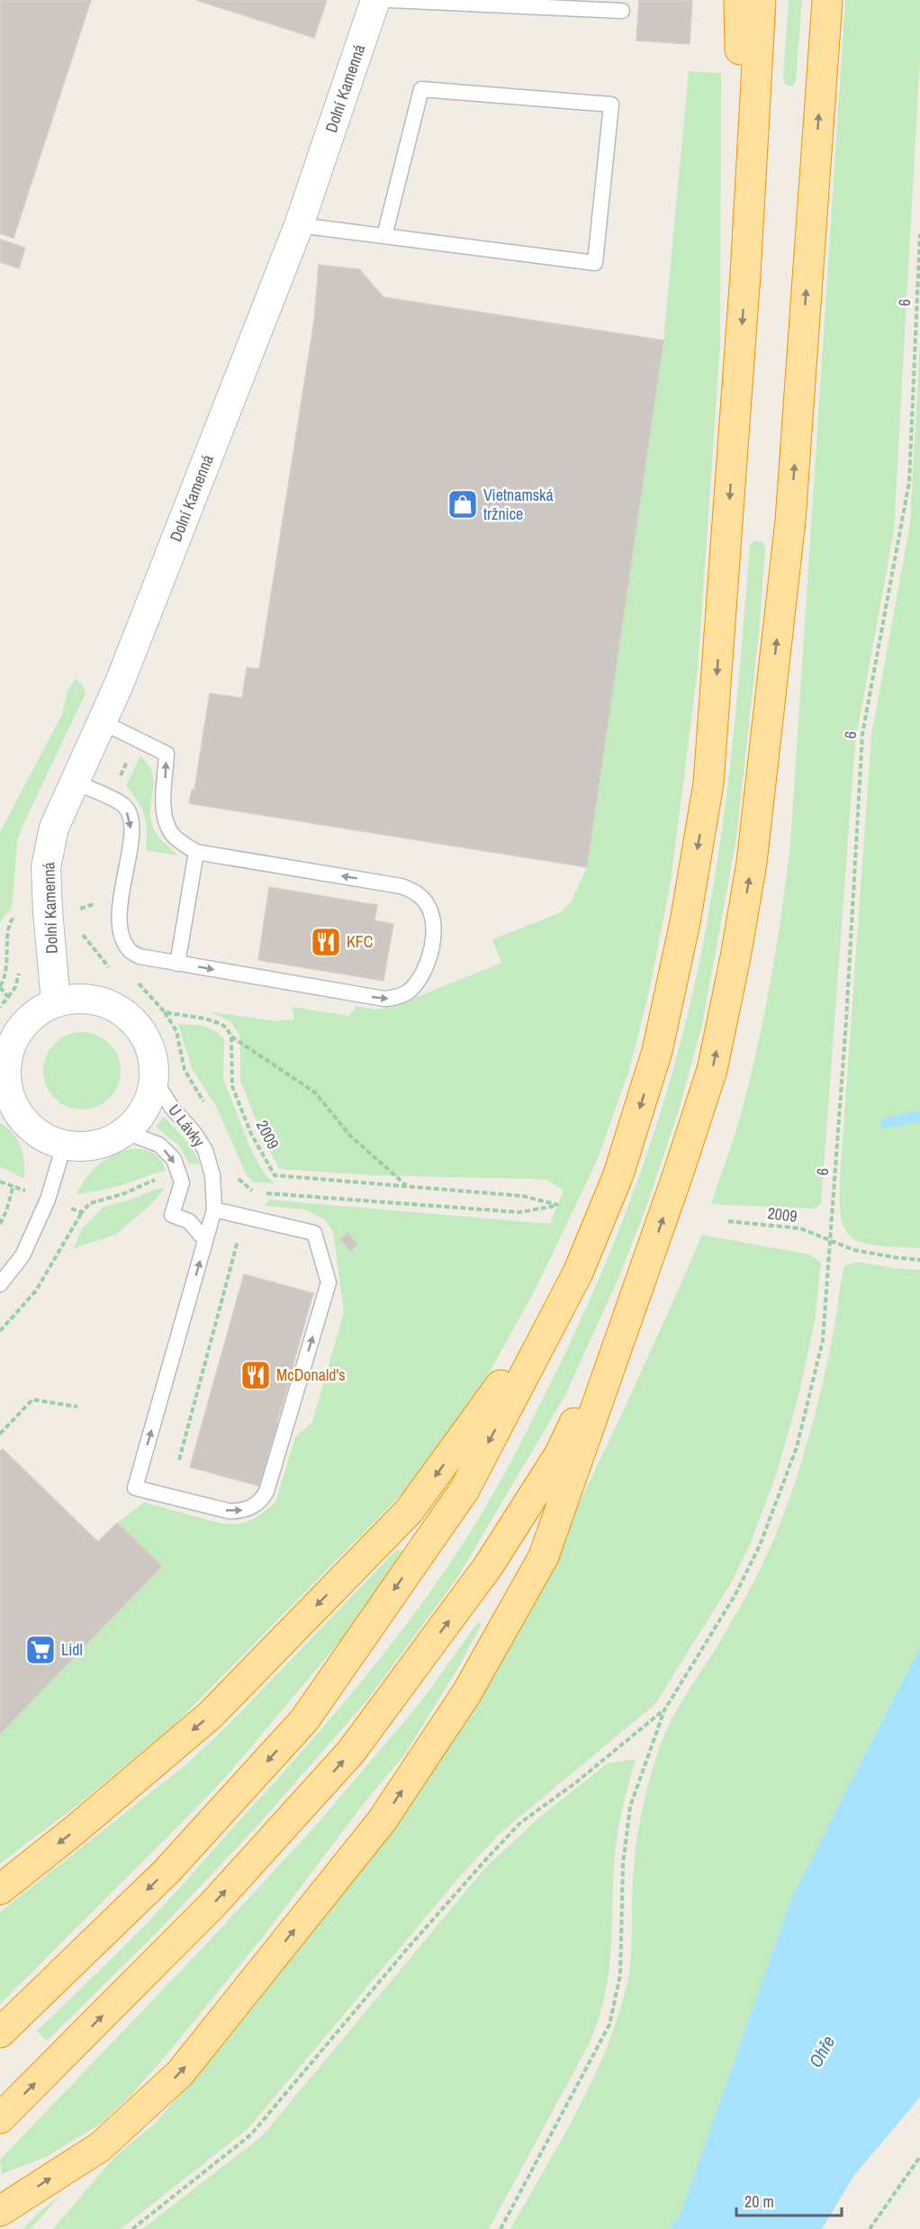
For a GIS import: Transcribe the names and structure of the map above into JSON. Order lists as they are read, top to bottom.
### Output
{
  "streets": {
    "street": ["Dolní Kamenná"],
    "lane": ["U Lávky"],
    "path": ["6", "2009"]
  },
  "crossings": [
    ["Dolní Kamenná", "U Lávky"],
    ["6", "2009"]
  ],
  "water": ["Ohře"],
  "places": {
    "shop": ["Vietnamská tržnice"],
    "restaurant": ["KFC", "McDonald's"],
    "supermarket": ["Lidl"]
  },
  "scale_bar": "20 m"
}
